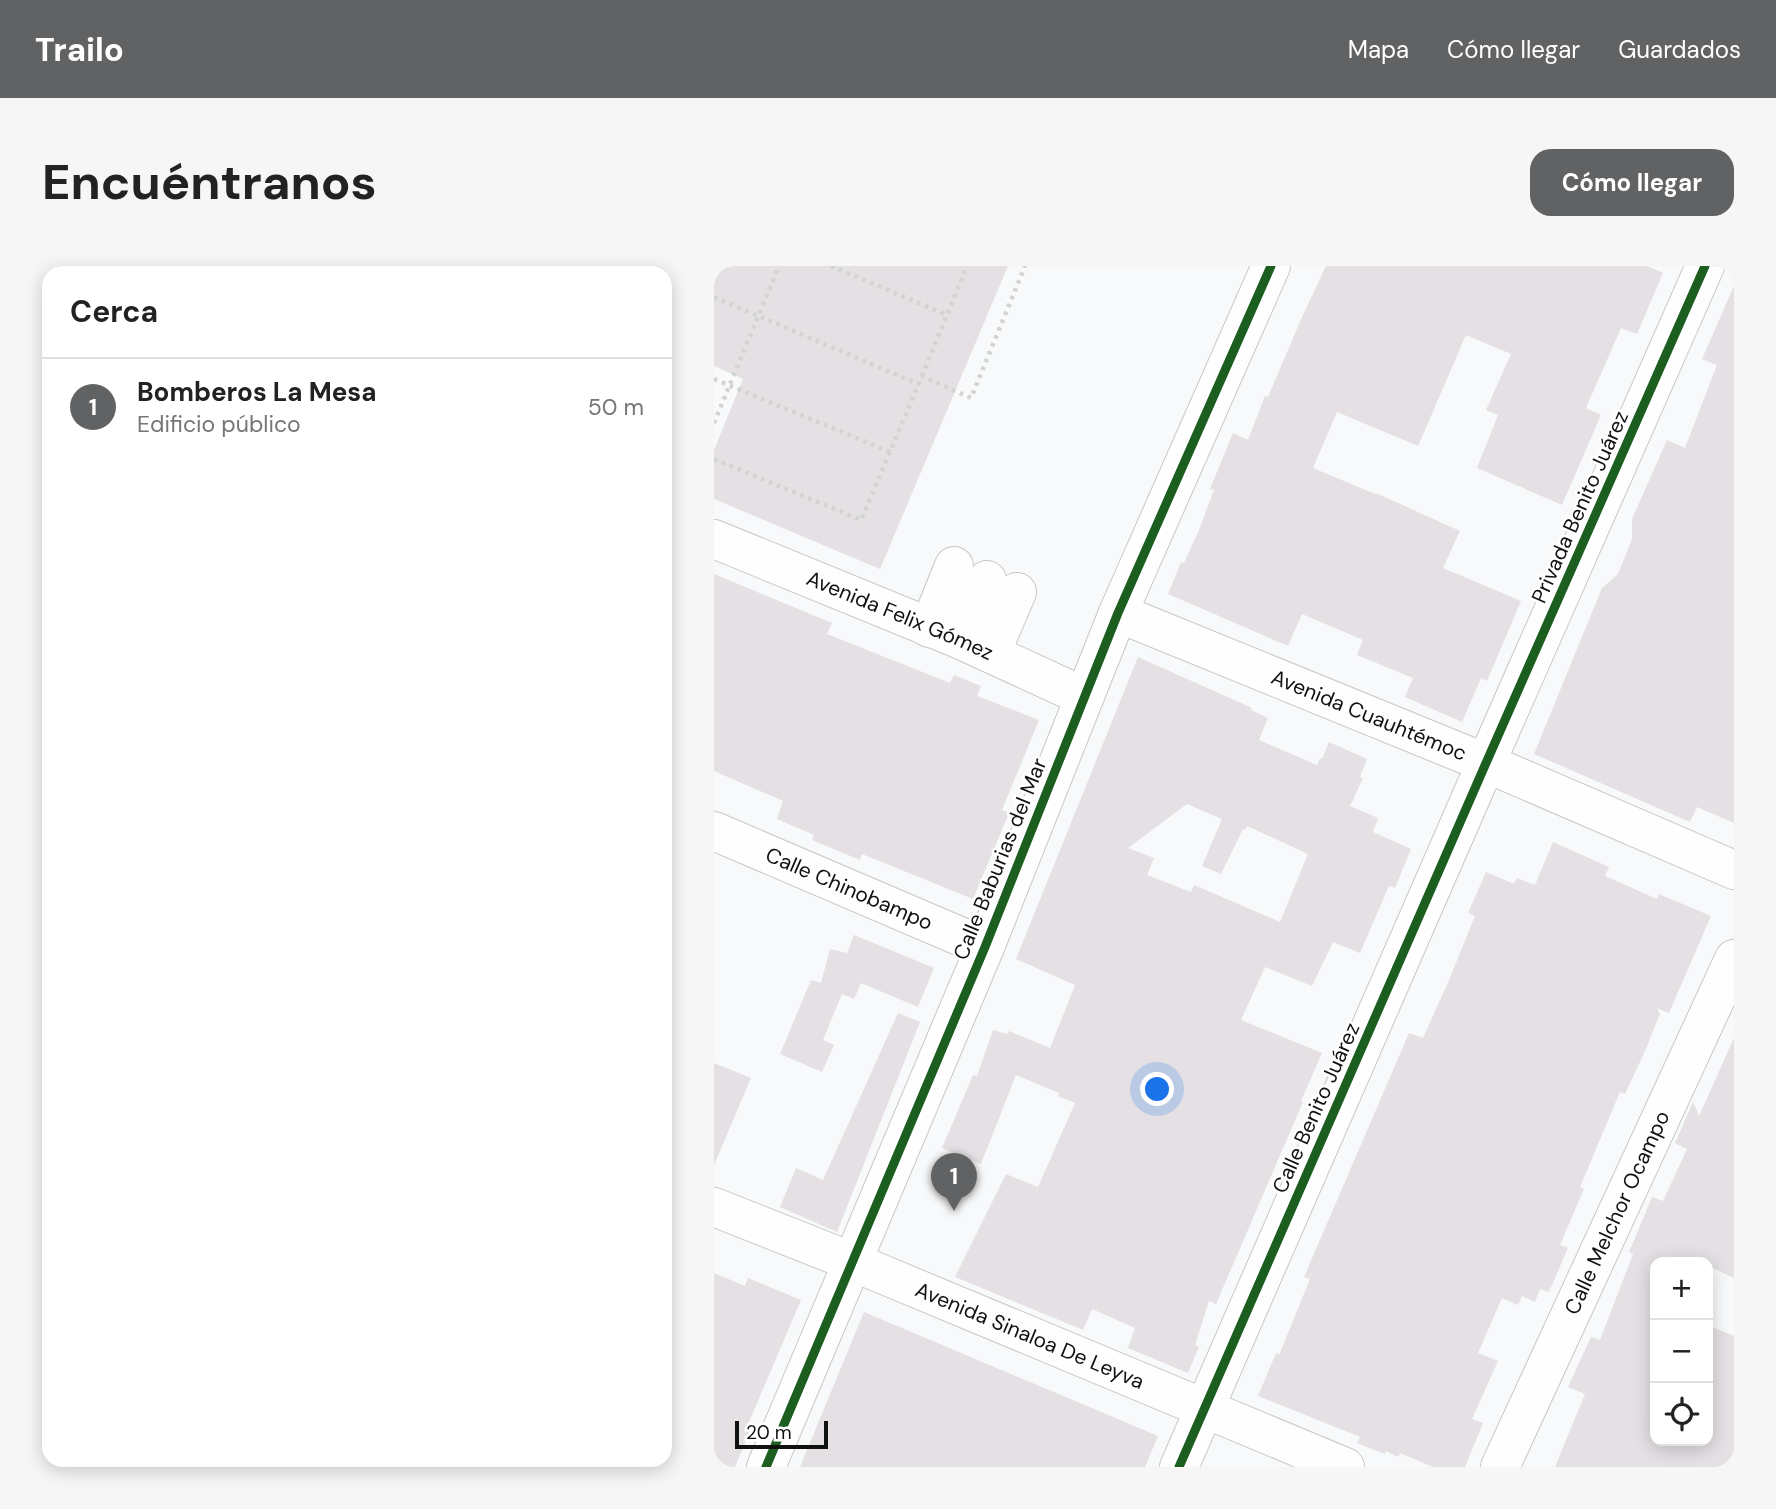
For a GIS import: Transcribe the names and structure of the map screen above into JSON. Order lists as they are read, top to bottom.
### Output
{
  "streets": {
    "street": [
      "Privada Benito Juárez",
      "Avenida Felix Gómez",
      "Avenida Cuauhtémoc",
      "Calle Baburias del Mar",
      "Calle Chinobampo",
      "Calle Benito Juárez",
      "Calle Melchor Ocampo",
      "Avenida Sinaloa De Leyva"
    ]
  },
  "crossings": [
    ["Privada Benito Juárez", "Avenida Cuauhtémoc"],
    ["Privada Benito Juárez", "Calle Benito Juárez"],
    ["Avenida Felix Gómez", "Calle Baburias del Mar"],
    ["Avenida Cuauhtémoc", "Calle Baburias del Mar"],
    ["Avenida Cuauhtémoc", "Calle Benito Juárez"],
    ["Calle Baburias del Mar", "Calle Chinobampo"],
    ["Calle Baburias del Mar", "Avenida Sinaloa De Leyva"],
    ["Calle Benito Juárez", "Avenida Sinaloa De Leyva"]
  ],
  "scale_bar": "20 m",
  "page": {
    "header": "Trailo",
    "nav": ["Mapa", "Cómo llegar", "Guardados"],
    "buttons": "Cómo llegar",
    "title": "Encuéntranos",
    "heading": "Cerca",
    "list": [
      {
        "mark": "1",
        "name": "Bomberos La Mesa",
        "note": "Edificio público",
        "value": "50 m"
      }
    ],
    "pins": "1",
    "map_buttons": ["+", "−"],
    "scale": "20 m"
  }
}
